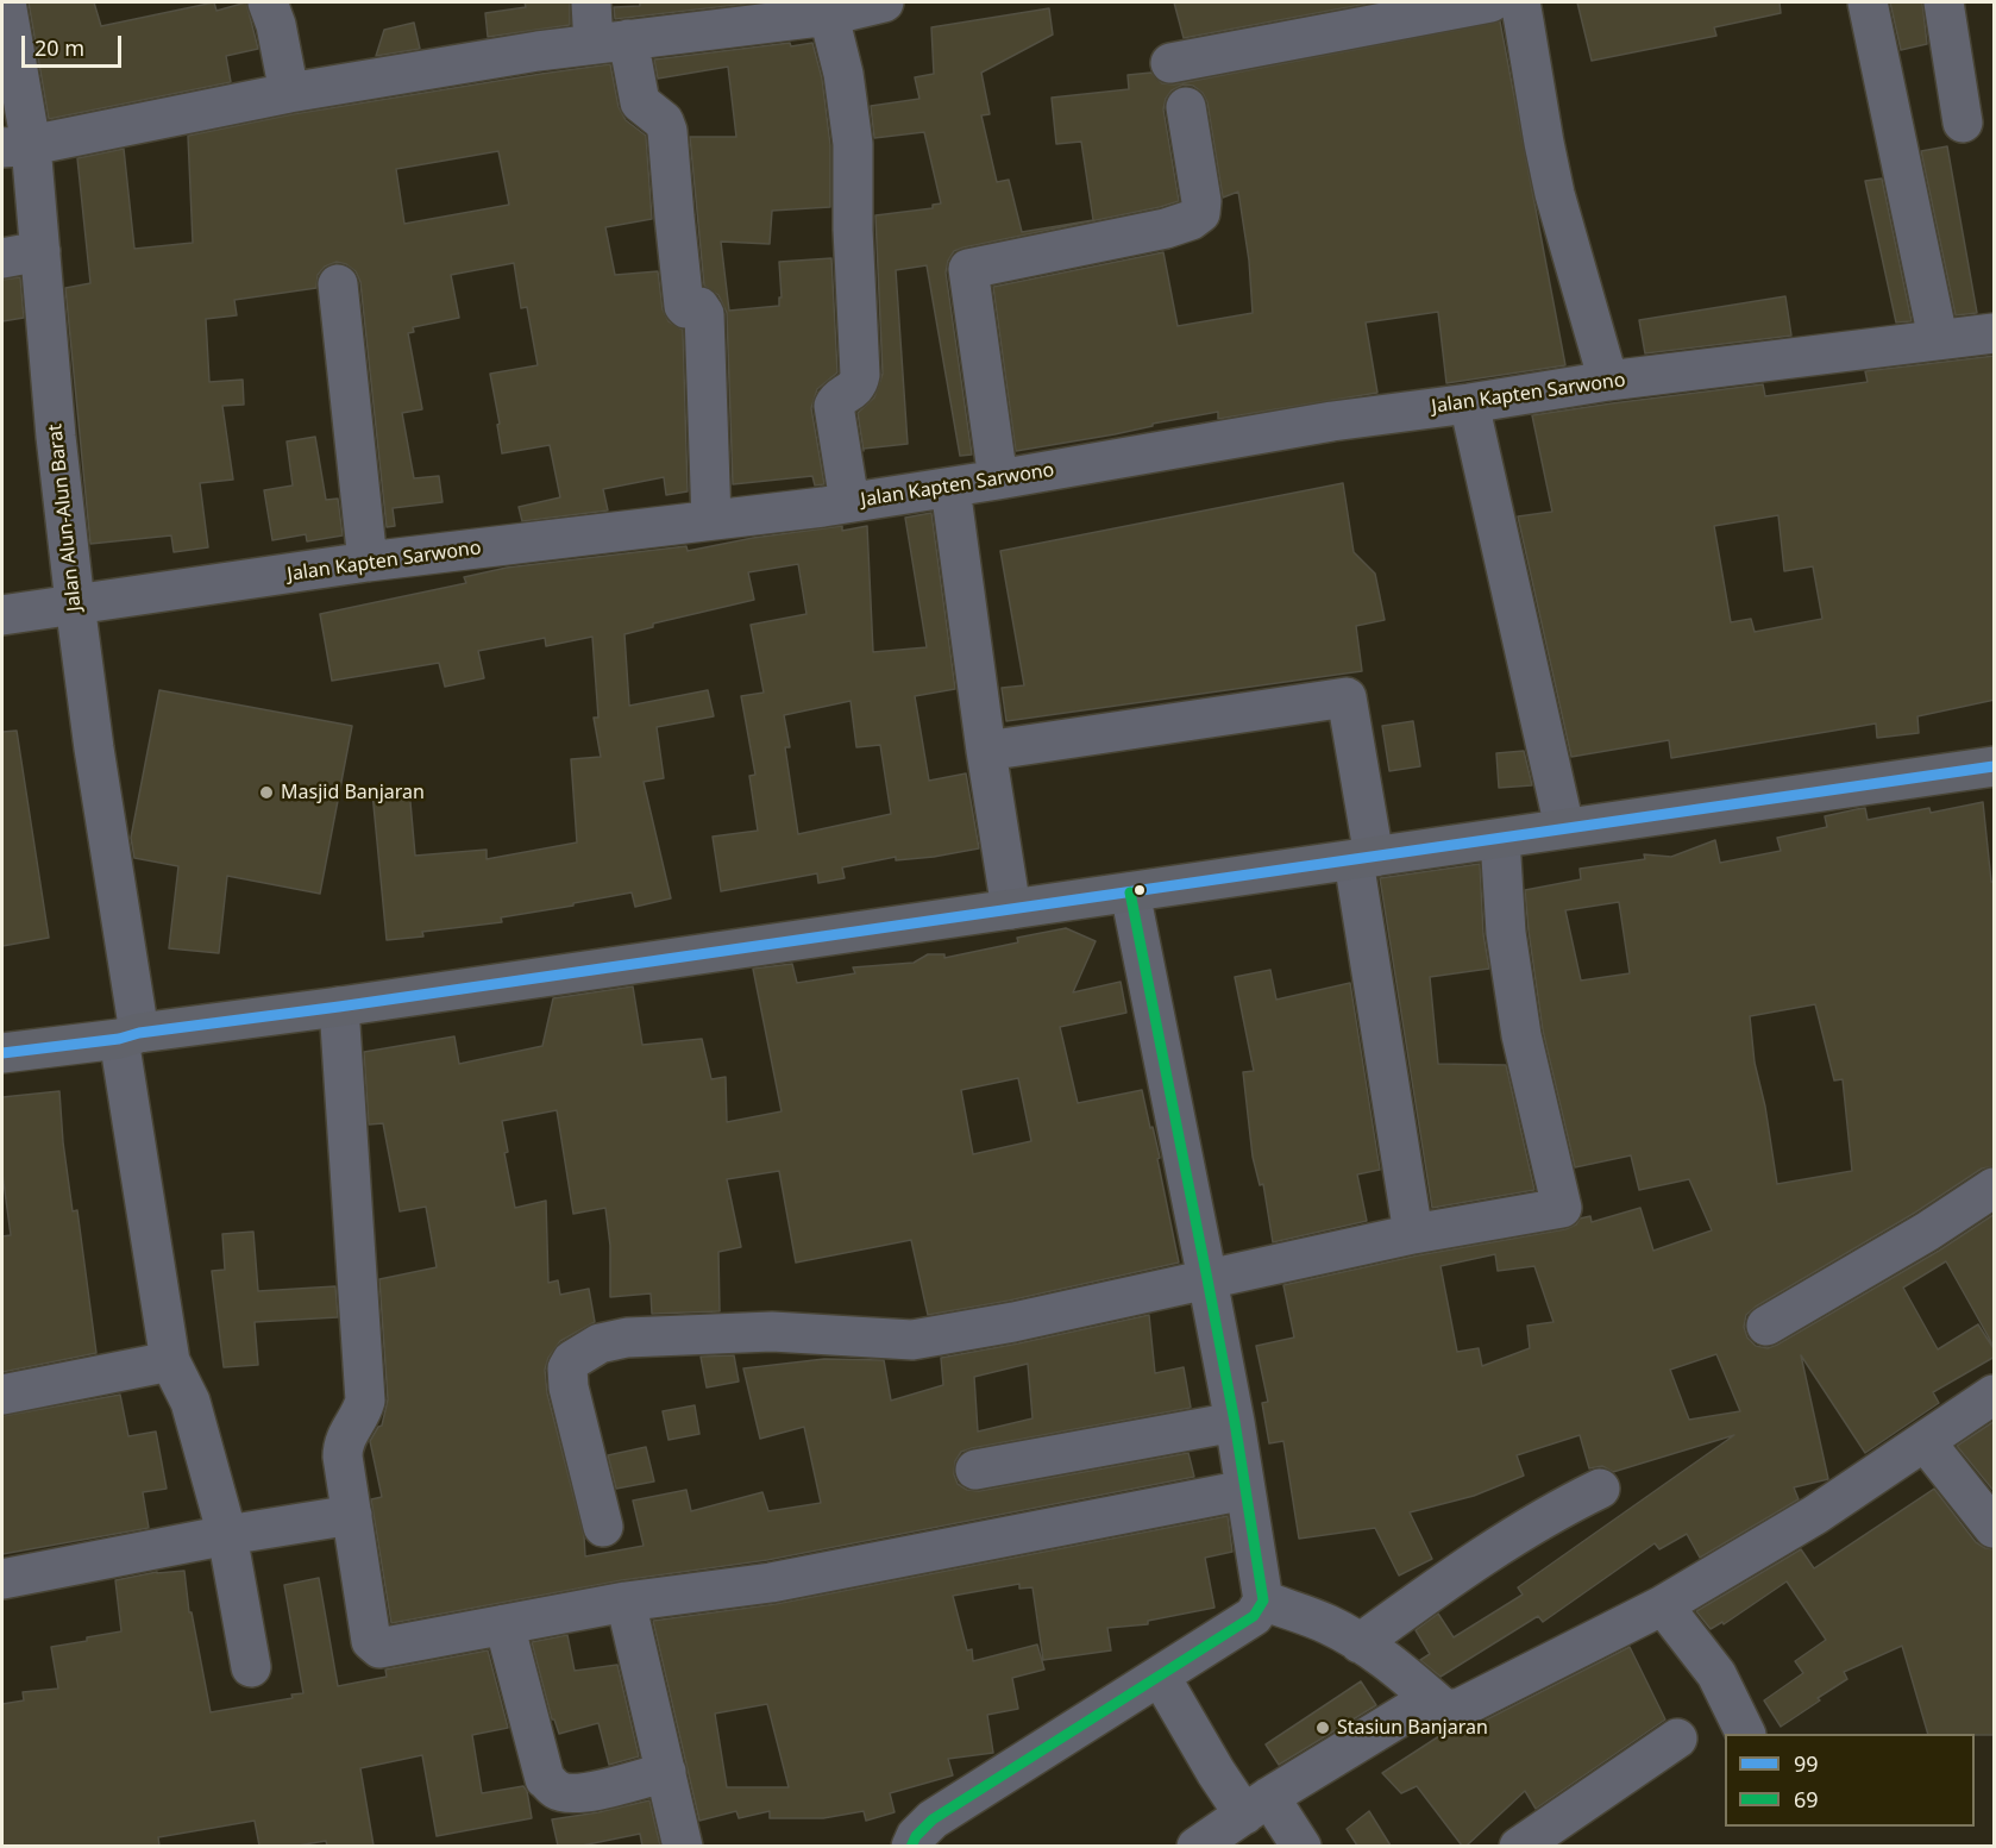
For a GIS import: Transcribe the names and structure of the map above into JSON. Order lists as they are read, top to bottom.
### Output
{
  "streets": {
    "street": ["Jalan Kapten Sarwono", "Jalan Alun-Alun Barat"]
  },
  "crossings": [
    ["Jalan Kapten Sarwono", "Jalan Alun-Alun Barat"]
  ],
  "places": ["Masjid Banjaran", "Stasiun Banjaran"],
  "lines": ["transit line 99", "transit line 69"],
  "legend": ["99", "69"],
  "scale_bar": "20 m"
}
